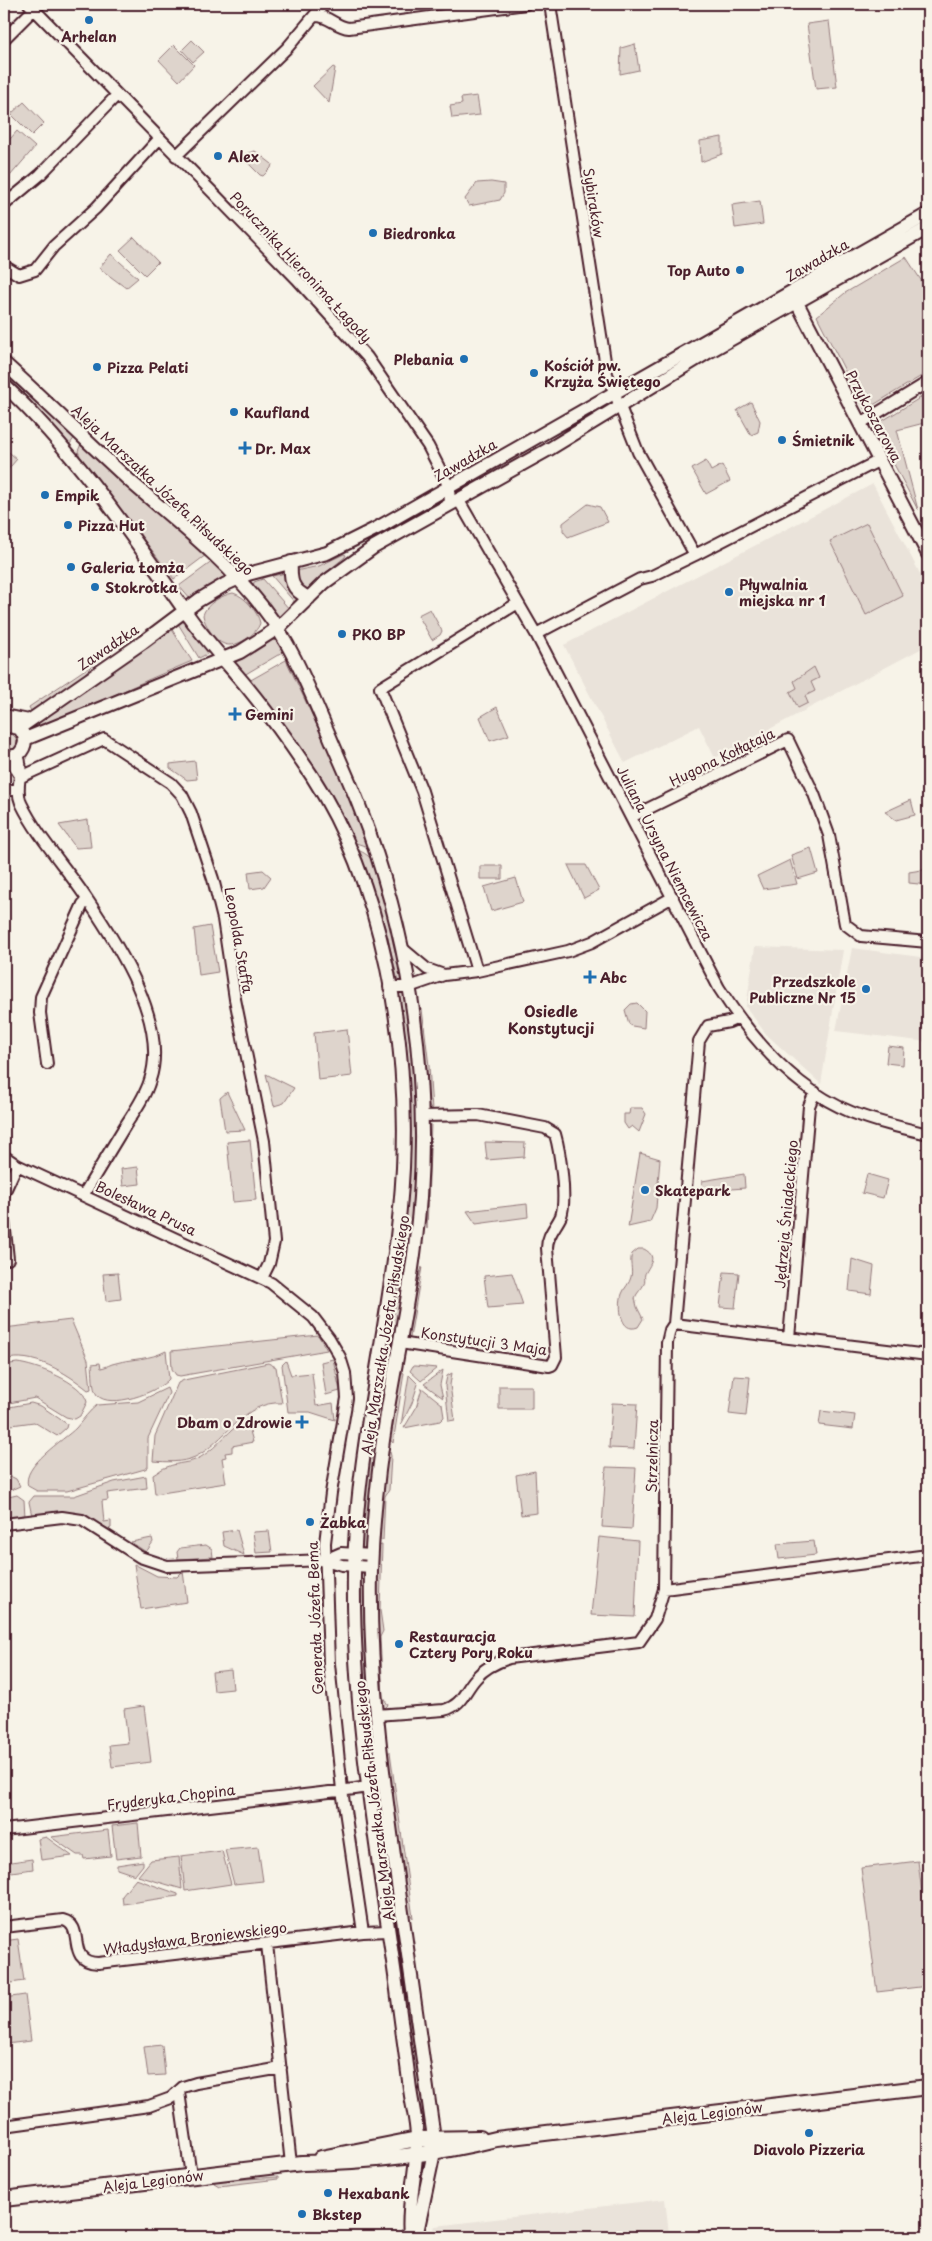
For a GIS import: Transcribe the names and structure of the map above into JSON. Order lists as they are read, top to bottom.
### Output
{
  "streets": {
    "main road": ["Aleja Legionów"],
    "street": [
      "Sybiraków",
      "Zawadzka",
      "Porucznika Hieronima Łagody",
      "Przykoszarowa",
      "Aleja Marszałka Józefa Piłsudskiego",
      "Hugona Kołłątaja",
      "Juliana Ursyna Niemcewicza",
      "Leopolda Staffa",
      "Bolesława Prusa",
      "Jędrzeja Śniadeckiego",
      "Konstytucji 3 Maja",
      "Strzelnicza",
      "Generała Józefa Bema",
      "Fryderyka Chopina",
      "Władysława Broniewskiego"
    ]
  },
  "crossings": [
    ["Sybiraków", "Zawadzka"],
    ["Zawadzka", "Porucznika Hieronima Łagody"],
    ["Zawadzka", "Przykoszarowa"],
    ["Zawadzka", "Aleja Marszałka Józefa Piłsudskiego"],
    ["Zawadzka", "Juliana Ursyna Niemcewicza"],
    ["Porucznika Hieronima Łagody", "Juliana Ursyna Niemcewicza"],
    ["Aleja Marszałka Józefa Piłsudskiego", "Konstytucji 3 Maja"],
    ["Aleja Marszałka Józefa Piłsudskiego", "Strzelnicza"],
    ["Aleja Marszałka Józefa Piłsudskiego", "Fryderyka Chopina"],
    ["Aleja Marszałka Józefa Piłsudskiego", "Władysława Broniewskiego"],
    ["Aleja Marszałka Józefa Piłsudskiego", "Aleja Legionów"],
    ["Hugona Kołłątaja", "Juliana Ursyna Niemcewicza"],
    ["Juliana Ursyna Niemcewicza", "Jędrzeja Śniadeckiego"],
    ["Juliana Ursyna Niemcewicza", "Strzelnicza"],
    ["Leopolda Staffa", "Bolesława Prusa"],
    ["Leopolda Staffa", "Generała Józefa Bema"],
    ["Bolesława Prusa", "Generała Józefa Bema"],
    ["Generała Józefa Bema", "Fryderyka Chopina"],
    ["Generała Józefa Bema", "Władysława Broniewskiego"]
  ],
  "districts": ["Osiedle Konstytucji"],
  "places": {
    "other": [
      "Arhelan",
      "Alex",
      "Biedronka",
      "Top Auto",
      "Plebania",
      "Pizza Pelati",
      "Kościół pw. Krzyża Świętego",
      "Kaufland",
      "Śmietnik",
      "Empik",
      "Pizza Hut",
      "Galeria Łomża",
      "Stokrotka",
      "Pływalnia miejska nr 1",
      "PKO BP",
      "Przedszkole Publiczne Nr 15",
      "Skatepark",
      "Żabka",
      "Restauracja Cztery Pory Roku",
      "Diavolo Pizzeria",
      "Hexabank",
      "Bkstep"
    ],
    "health": [
      "Dr. Max",
      "Gemini",
      "Abc",
      "Dbam o Zdrowie"
    ]
  }
}
